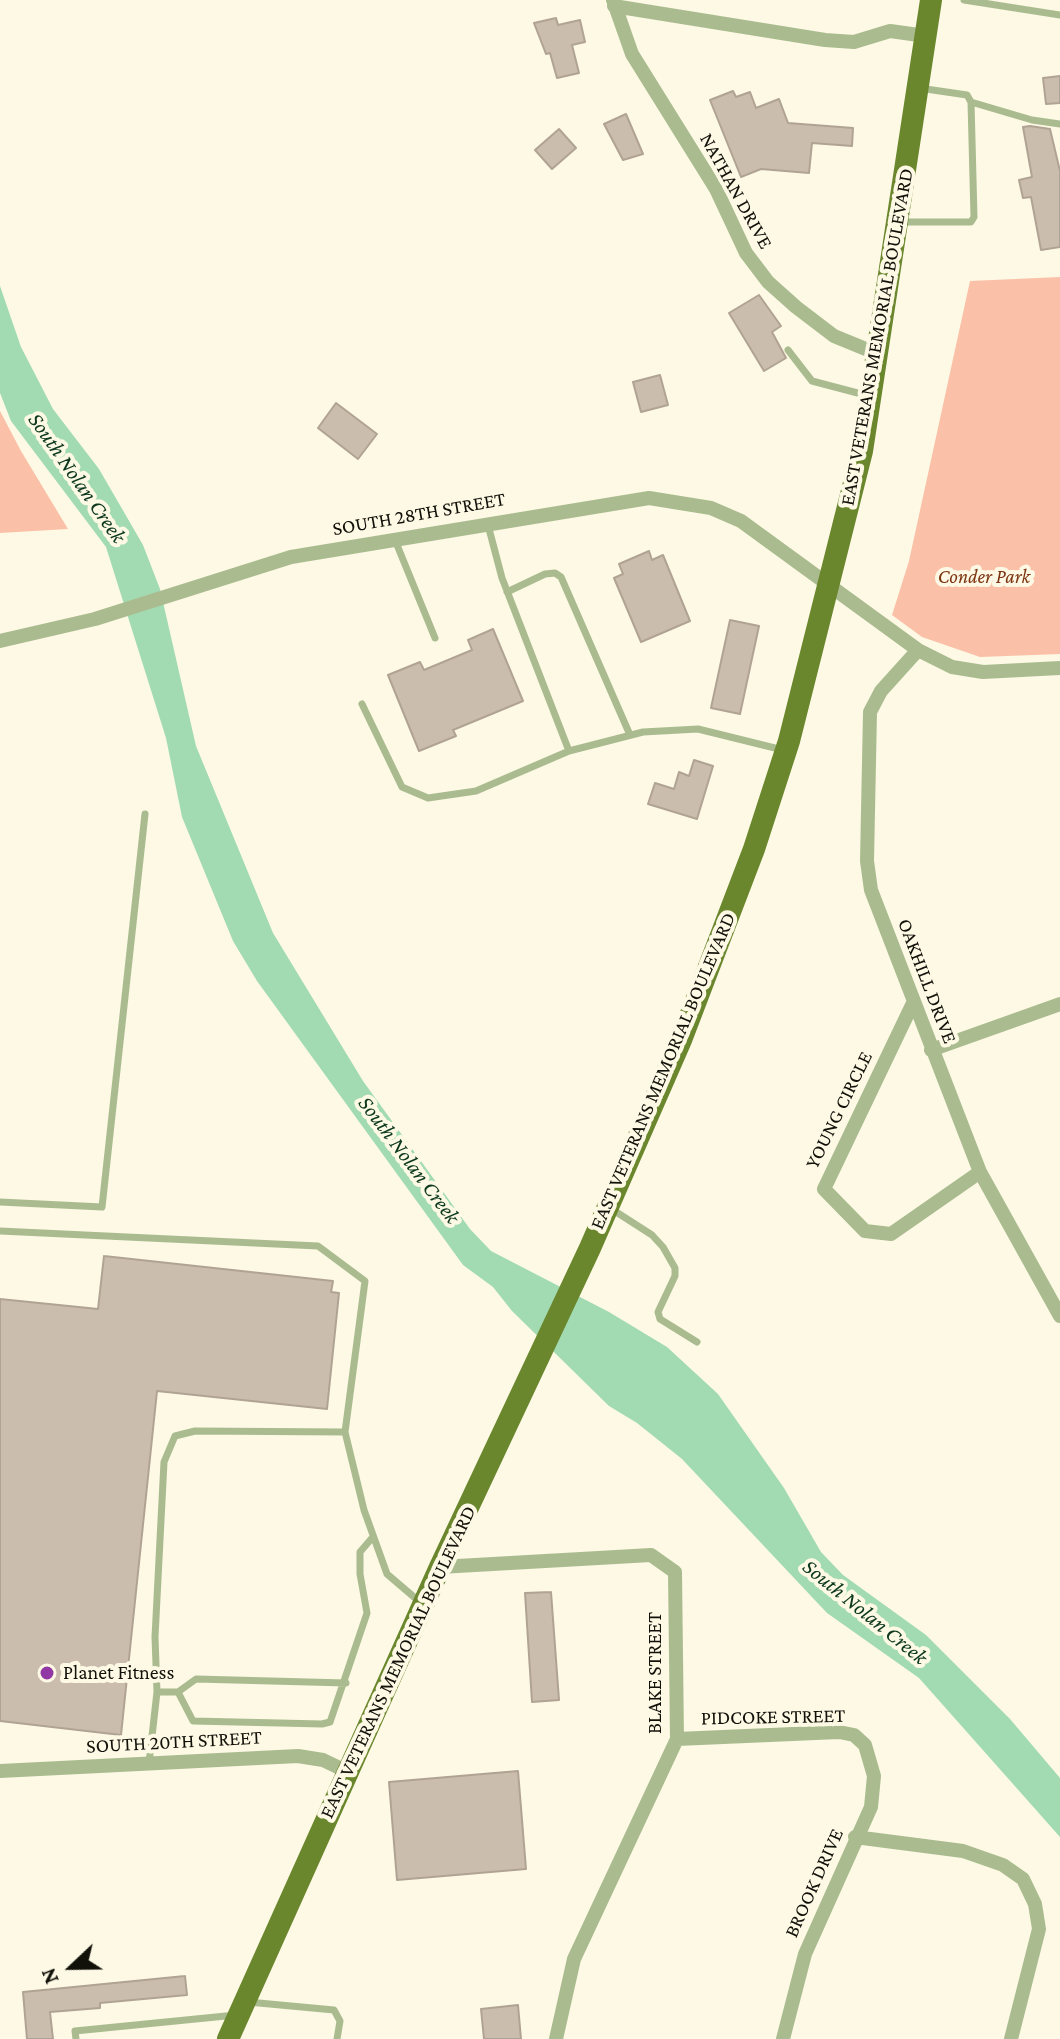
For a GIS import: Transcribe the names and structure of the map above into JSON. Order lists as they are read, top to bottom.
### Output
{
  "streets": {
    "main road": ["EAST VETERANS MEMORIAL BOULEVARD"],
    "street": [
      "NATHAN DRIVE",
      "SOUTH 28TH STREET",
      "OAKHILL DRIVE",
      "YOUNG CIRCLE",
      "BLAKE STREET",
      "PIDCOKE STREET",
      "SOUTH 20TH STREET",
      "BROOK DRIVE"
    ]
  },
  "crossings": [
    ["NATHAN DRIVE", "EAST VETERANS MEMORIAL BOULEVARD"],
    ["EAST VETERANS MEMORIAL BOULEVARD", "SOUTH 28TH STREET"],
    ["EAST VETERANS MEMORIAL BOULEVARD", "BLAKE STREET"],
    ["EAST VETERANS MEMORIAL BOULEVARD", "SOUTH 20TH STREET"],
    ["SOUTH 28TH STREET", "OAKHILL DRIVE"],
    ["OAKHILL DRIVE", "YOUNG CIRCLE"],
    ["BLAKE STREET", "PIDCOKE STREET"],
    ["PIDCOKE STREET", "BROOK DRIVE"]
  ],
  "water": ["South Nolan Creek"],
  "parks": ["Conder Park"],
  "places": ["Planet Fitness"],
  "north": "left"
}
